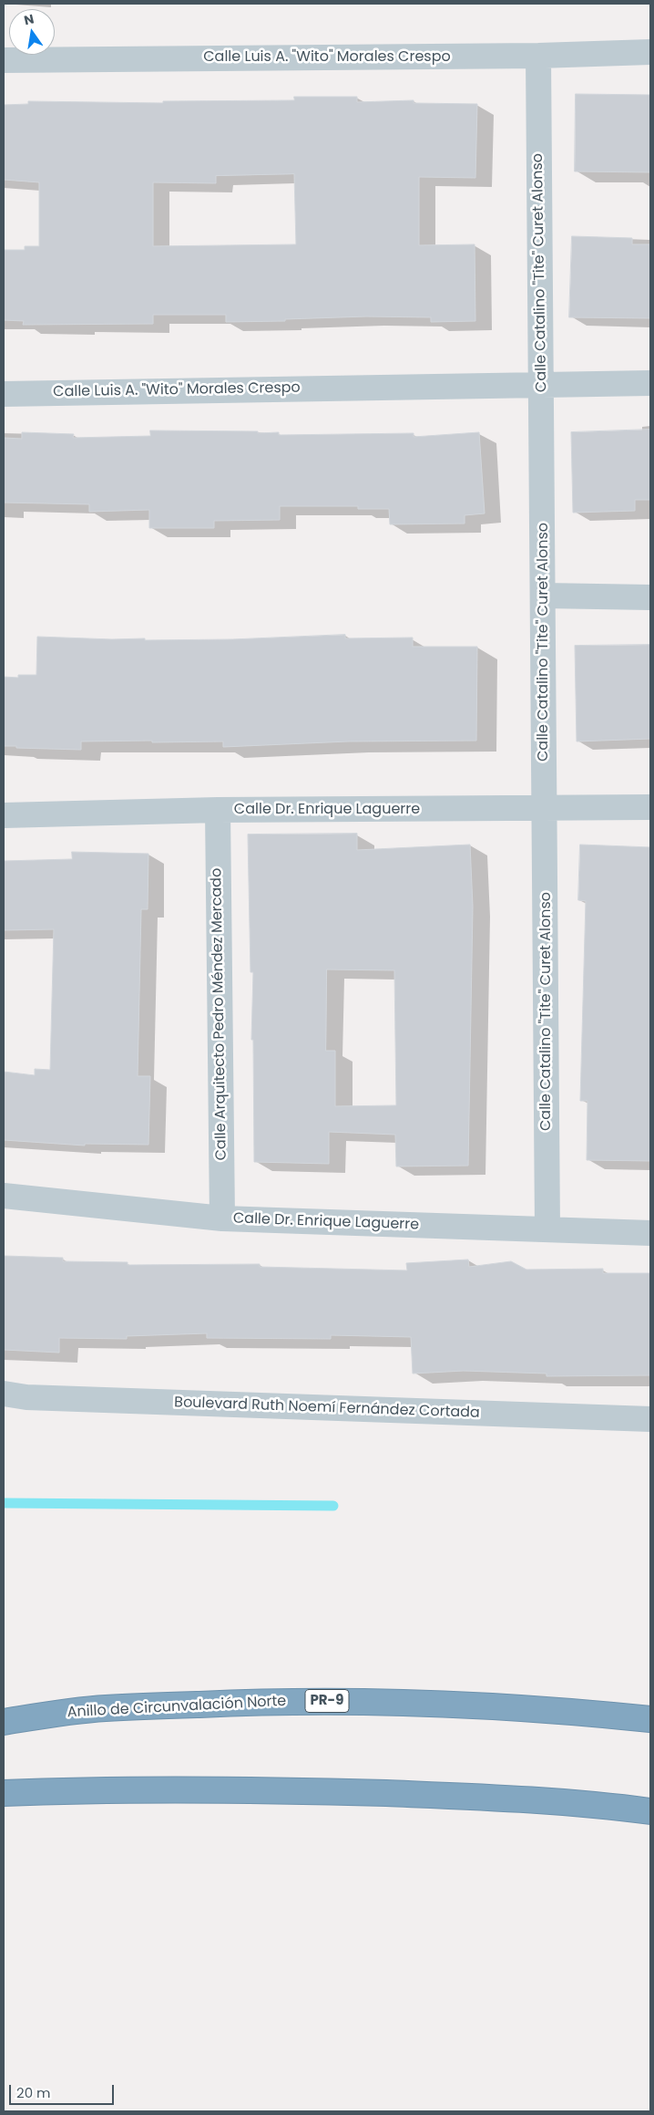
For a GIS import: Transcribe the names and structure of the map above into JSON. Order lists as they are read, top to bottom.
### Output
{
  "streets": {
    "highway": ["PR-9", "Anillo de Circunvalación Norte"],
    "street": [
      "Calle Luis A. \"Wito\" Morales Crespo",
      "Calle Catalino \"Tite\" Curet Alonso",
      "Calle Dr. Enrique Laguerre",
      "Calle Arquitecto Pedro Méndez Mercado",
      "Boulevard Ruth Noemí Fernández Cortada"
    ]
  },
  "crossings": [
    ["Calle Luis A. \"Wito\" Morales Crespo", "Calle Catalino \"Tite\" Curet Alonso"],
    ["Calle Catalino \"Tite\" Curet Alonso", "Calle Dr. Enrique Laguerre"],
    ["Calle Dr. Enrique Laguerre", "Calle Arquitecto Pedro Méndez Mercado"]
  ],
  "scale_bar": "20 m",
  "north": "top"
}
